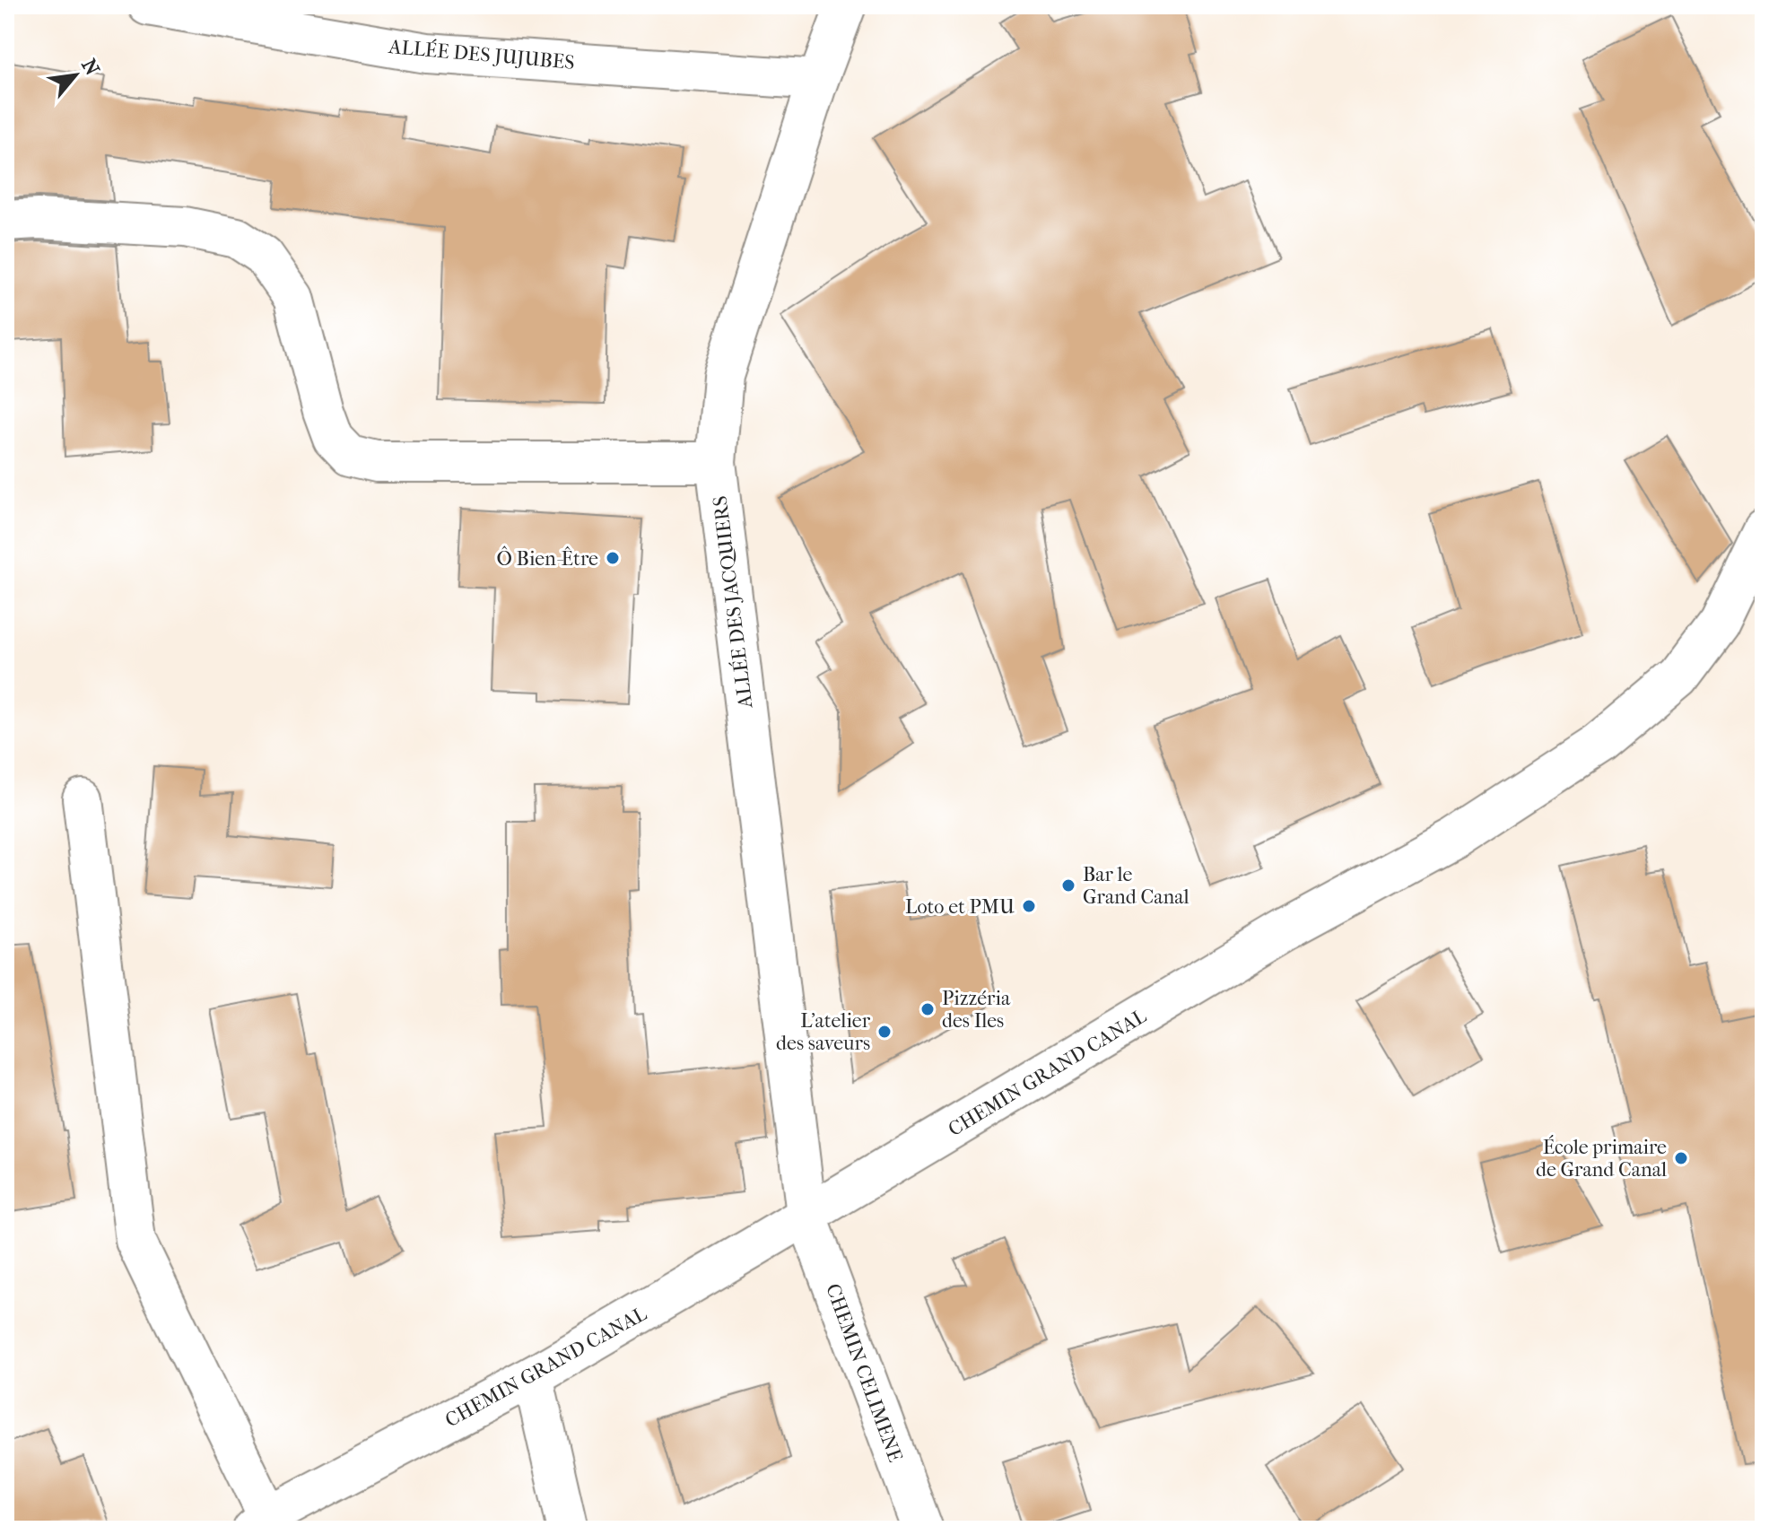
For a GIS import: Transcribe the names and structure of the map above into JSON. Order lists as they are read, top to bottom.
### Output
{
  "streets": {
    "street": [
      "ALLÉE DES JUJUBES",
      "ALLÉE DES JACQUIERS",
      "CHEMIN GRAND CANAL",
      "CHEMIN CELIMENE"
    ]
  },
  "crossings": [
    ["ALLÉE DES JUJUBES", "ALLÉE DES JACQUIERS"],
    ["ALLÉE DES JACQUIERS", "CHEMIN GRAND CANAL"],
    ["ALLÉE DES JACQUIERS", "CHEMIN CELIMENE"],
    ["CHEMIN GRAND CANAL", "CHEMIN CELIMENE"]
  ],
  "places": [
    "Ô Bien-Être",
    "Bar le Grand Canal",
    "Loto et PMU",
    "Pizzéria des Iles",
    "L'atelier des saveurs",
    "École primaire de Grand Canal"
  ],
  "north": "top right"
}
